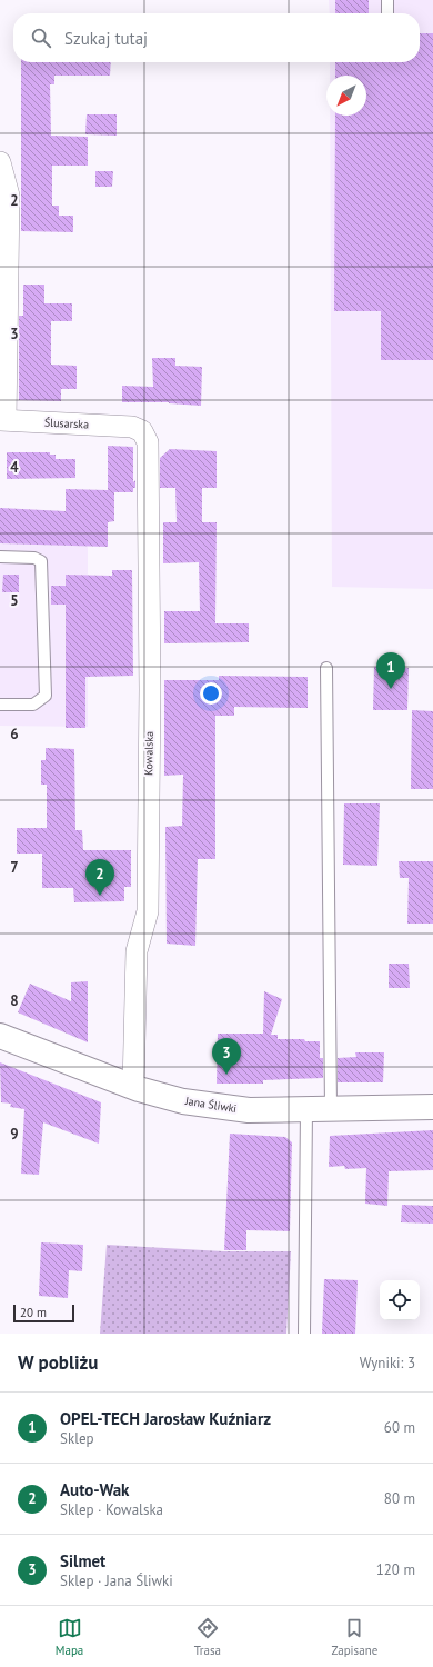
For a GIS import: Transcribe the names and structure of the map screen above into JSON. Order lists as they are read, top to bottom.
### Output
{
  "streets": {
    "street": ["Ślusarska", "Kowalska", "Jana Śliwki"]
  },
  "crossings": [
    ["Ślusarska", "Kowalska"],
    ["Kowalska", "Jana Śliwki"]
  ],
  "scale_bar": "20 m",
  "north": "bottom left",
  "page": {
    "search": "Szukaj tutaj",
    "pins": ["1", "2", "3"],
    "scale": "20 m",
    "heading": ["W pobliżu", "Wyniki: 3"],
    "list": [
      {
        "mark": "1",
        "name": "OPEL-TECH Jarosław Kuźniarz",
        "note": "Sklep",
        "value": "60 m"
      },
      {
        "mark": "2",
        "name": "Auto-Wak",
        "note": "Sklep · Kowalska",
        "value": "80 m"
      },
      {
        "mark": "3",
        "name": "Silmet",
        "note": "Sklep · Jana Śliwki",
        "value": "120 m"
      }
    ],
    "nav": ["Mapa", "Trasa", "Zapisane"]
  },
  "grid": {
    "rows": [
      "2",
      "3",
      "4",
      "5",
      "6",
      "7",
      "8",
      "9"
    ]
  }
}
